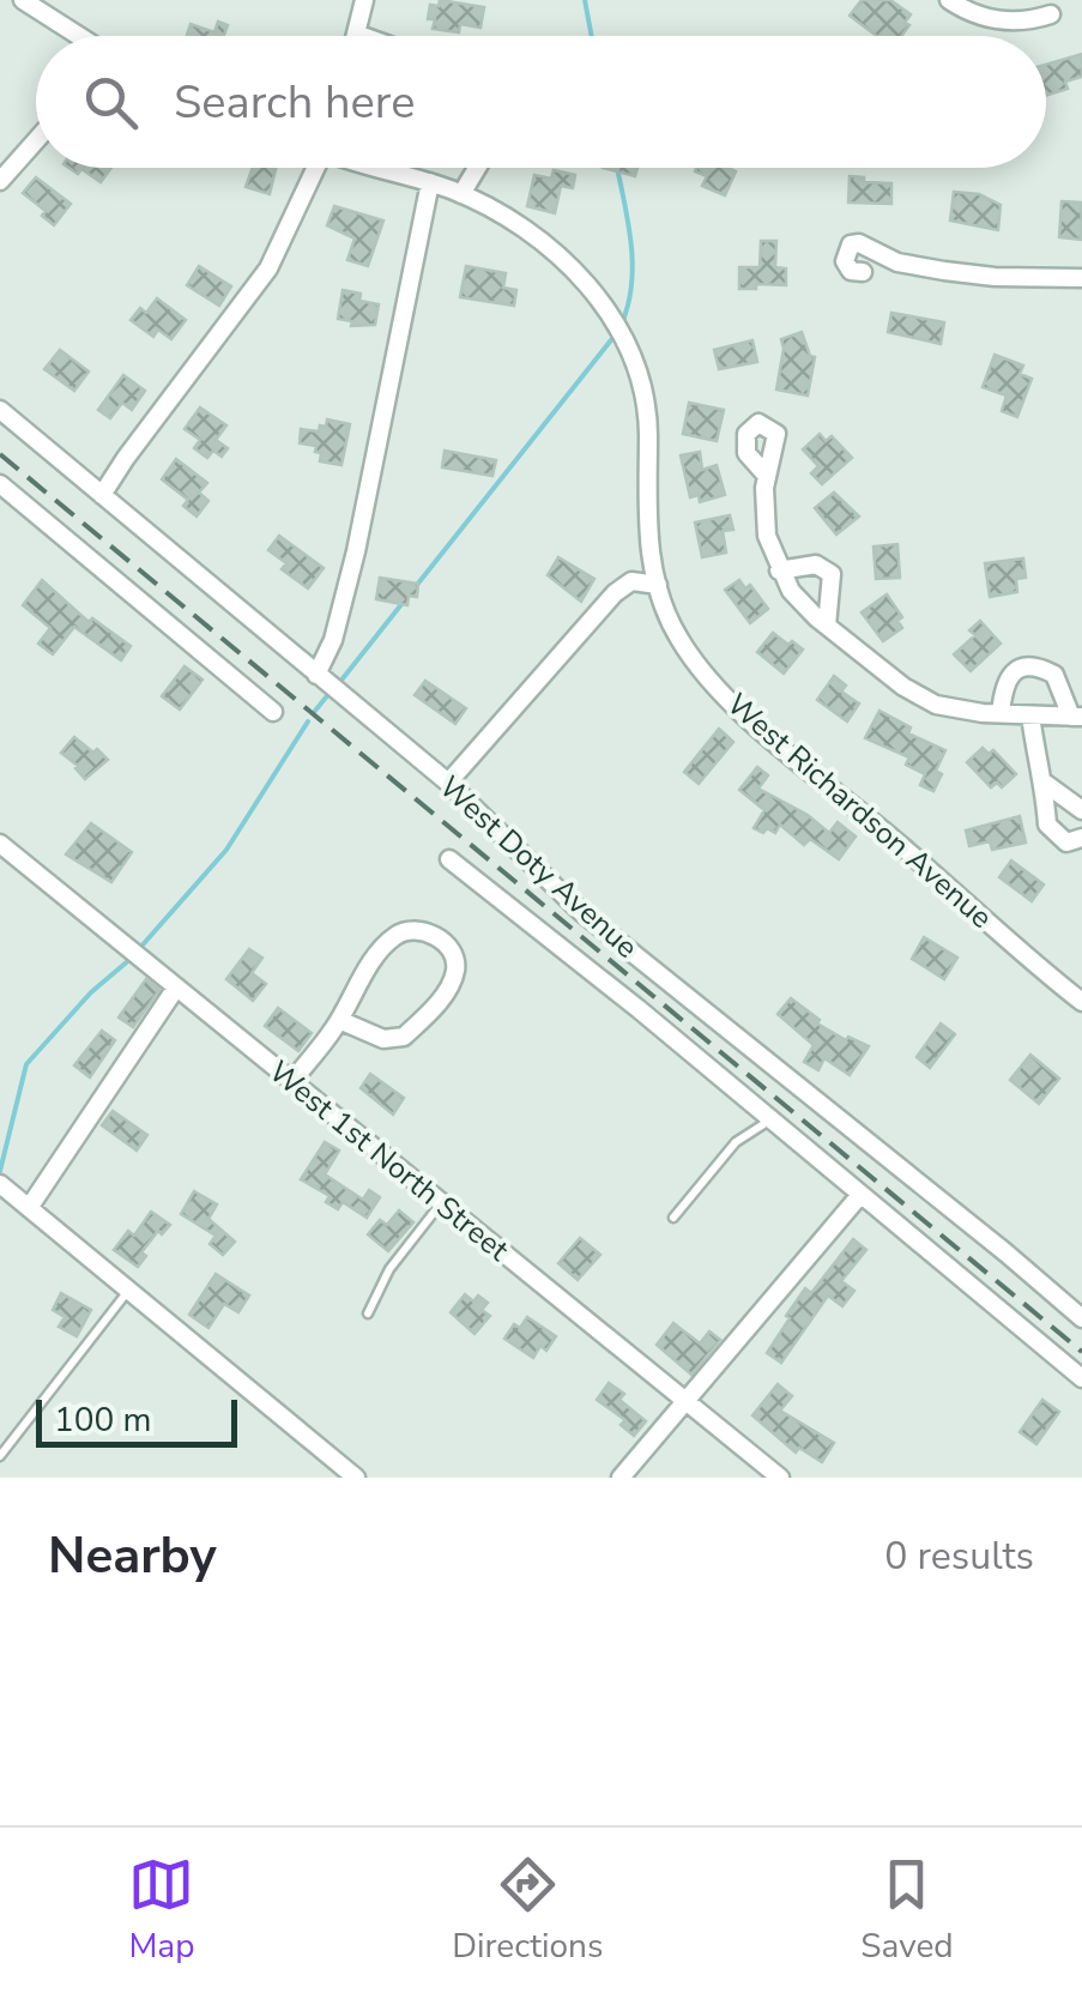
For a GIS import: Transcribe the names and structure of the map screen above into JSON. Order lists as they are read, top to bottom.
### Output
{
  "streets": {
    "street": ["West Richardson Avenue", "West Doty Avenue", "West 1st North Street"]
  },
  "scale_bar": "100 m",
  "page": {
    "search": "Search here",
    "scale": "100 m",
    "heading": ["Nearby", "0 results"],
    "nav": ["Map", "Directions", "Saved"]
  }
}
